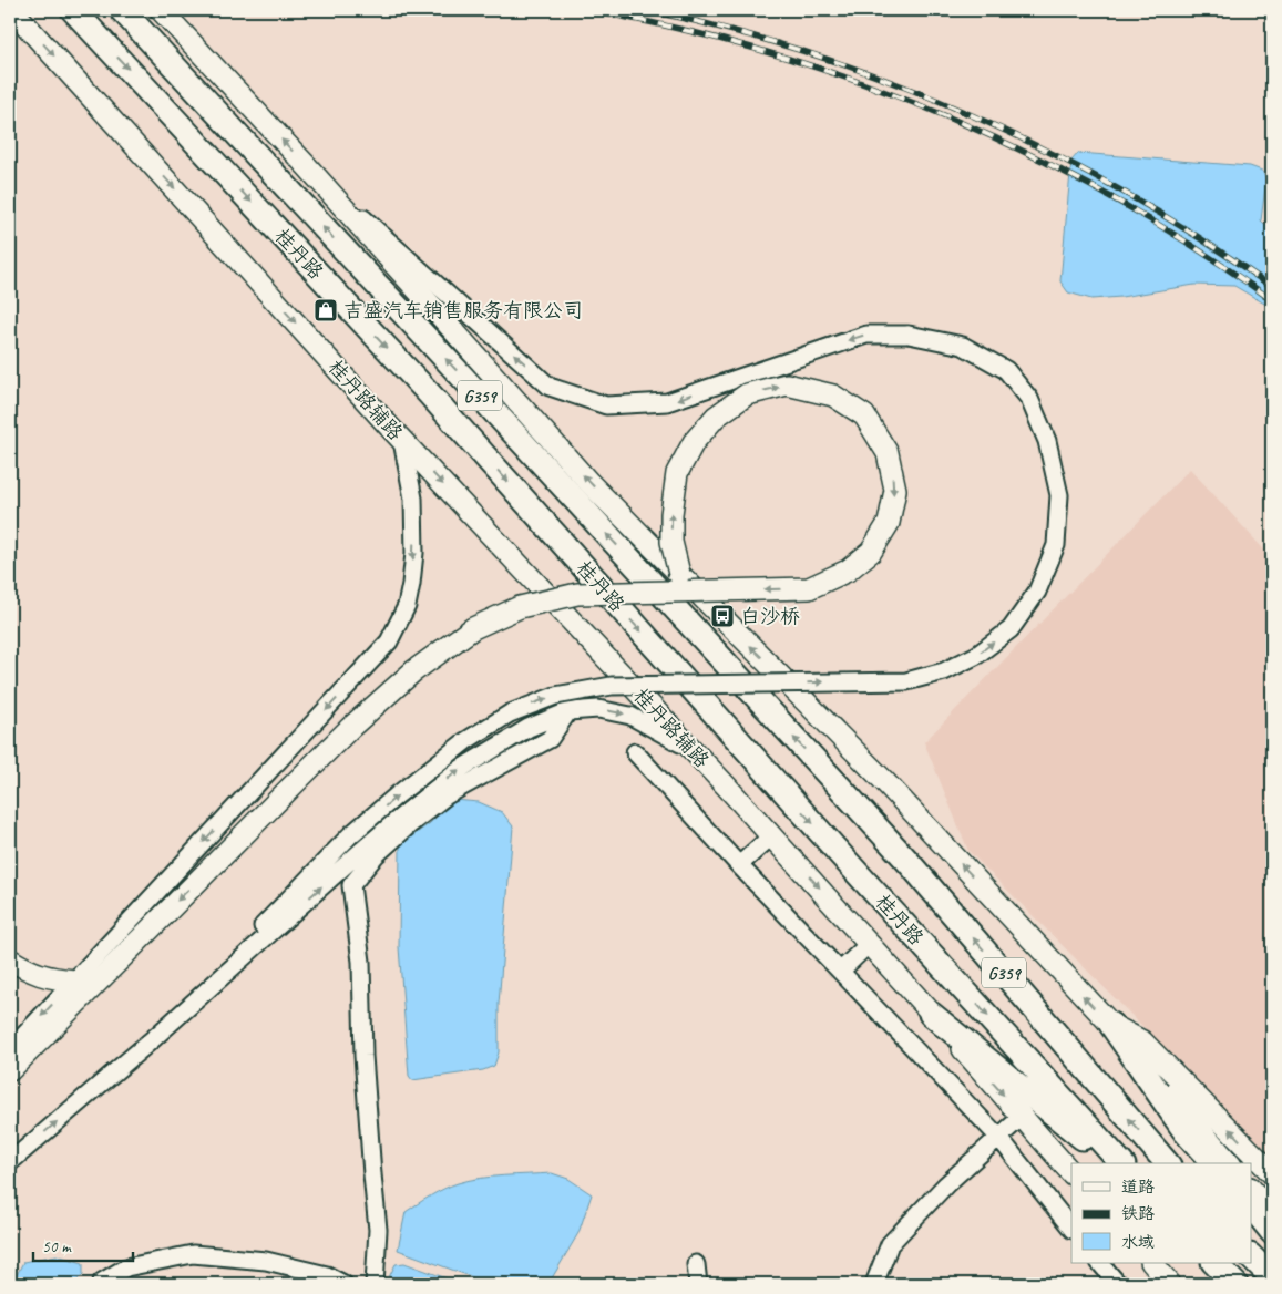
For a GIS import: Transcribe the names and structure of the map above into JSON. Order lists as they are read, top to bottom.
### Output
{
  "streets": {
    "highway": ["桂丹路", "G359"],
    "main road": ["桂丹路辅路"]
  },
  "places": {
    "shop": ["吉盛汽车销售服务有限公司"],
    "bus stop": ["白沙桥"]
  },
  "legend": ["道路", "铁路", "水域"],
  "scale_bar": "50 m"
}
